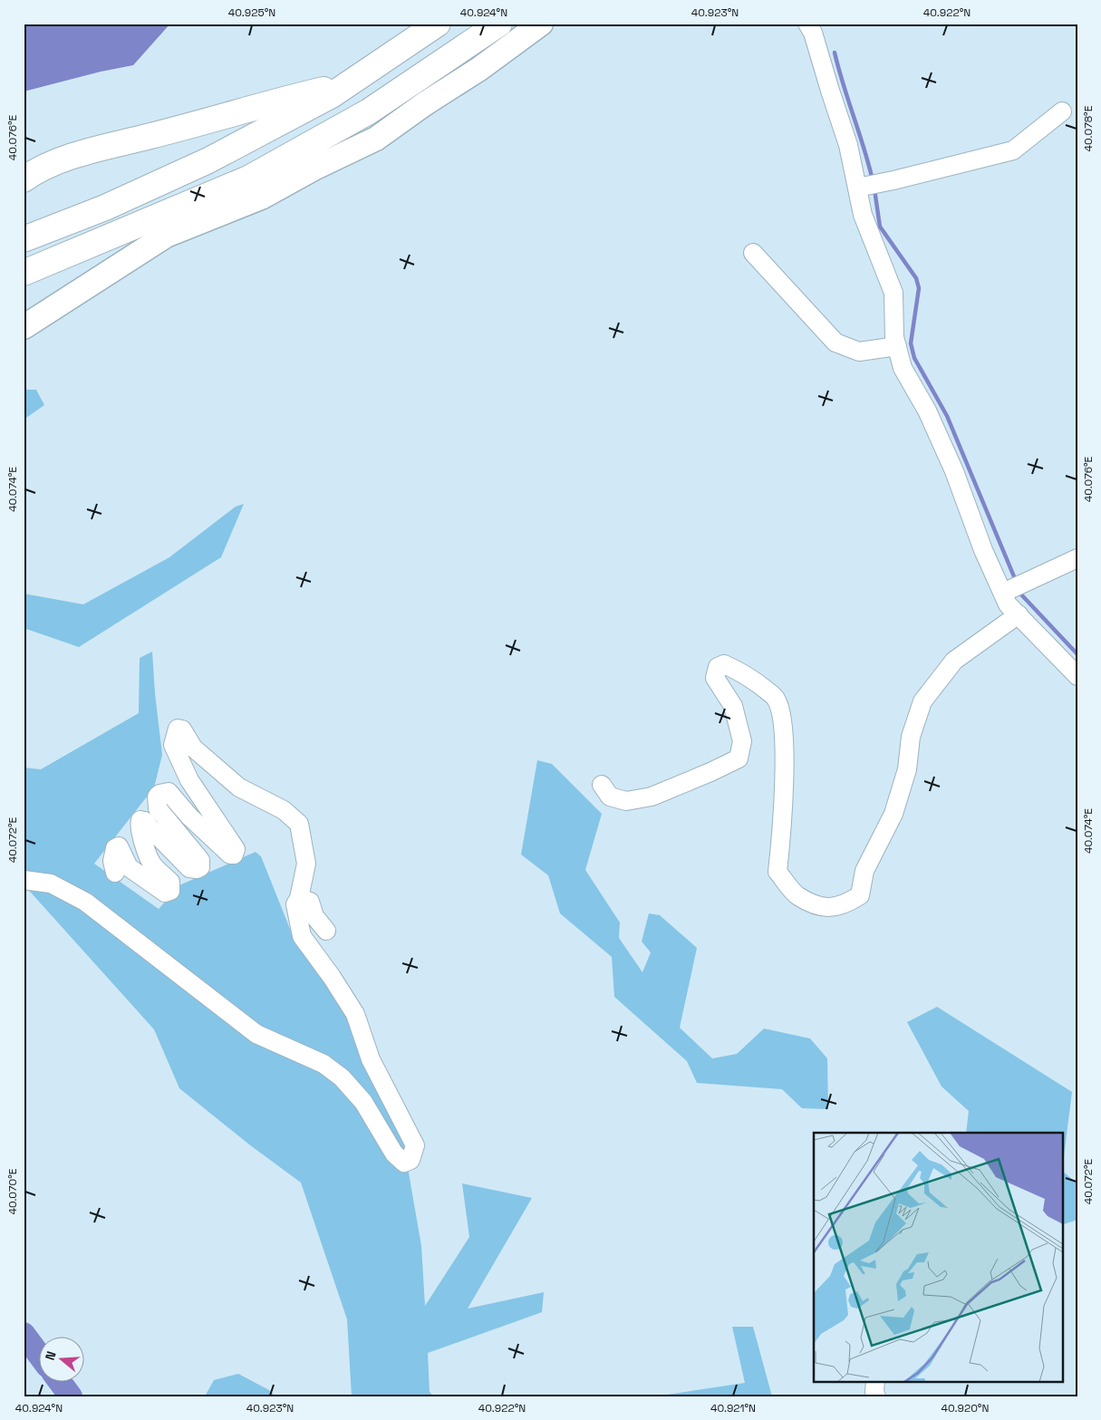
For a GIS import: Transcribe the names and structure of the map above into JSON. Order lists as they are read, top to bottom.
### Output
{
  "north": "left",
  "coordinates": [
    "40.925°N",
    "40.924°N",
    "40.923°N",
    "40.922°N",
    "40.078°E",
    "40.076°E",
    "40.074°E",
    "40.072°E",
    "40.070°E",
    "40.921°N",
    "40.920°N"
  ]
}
